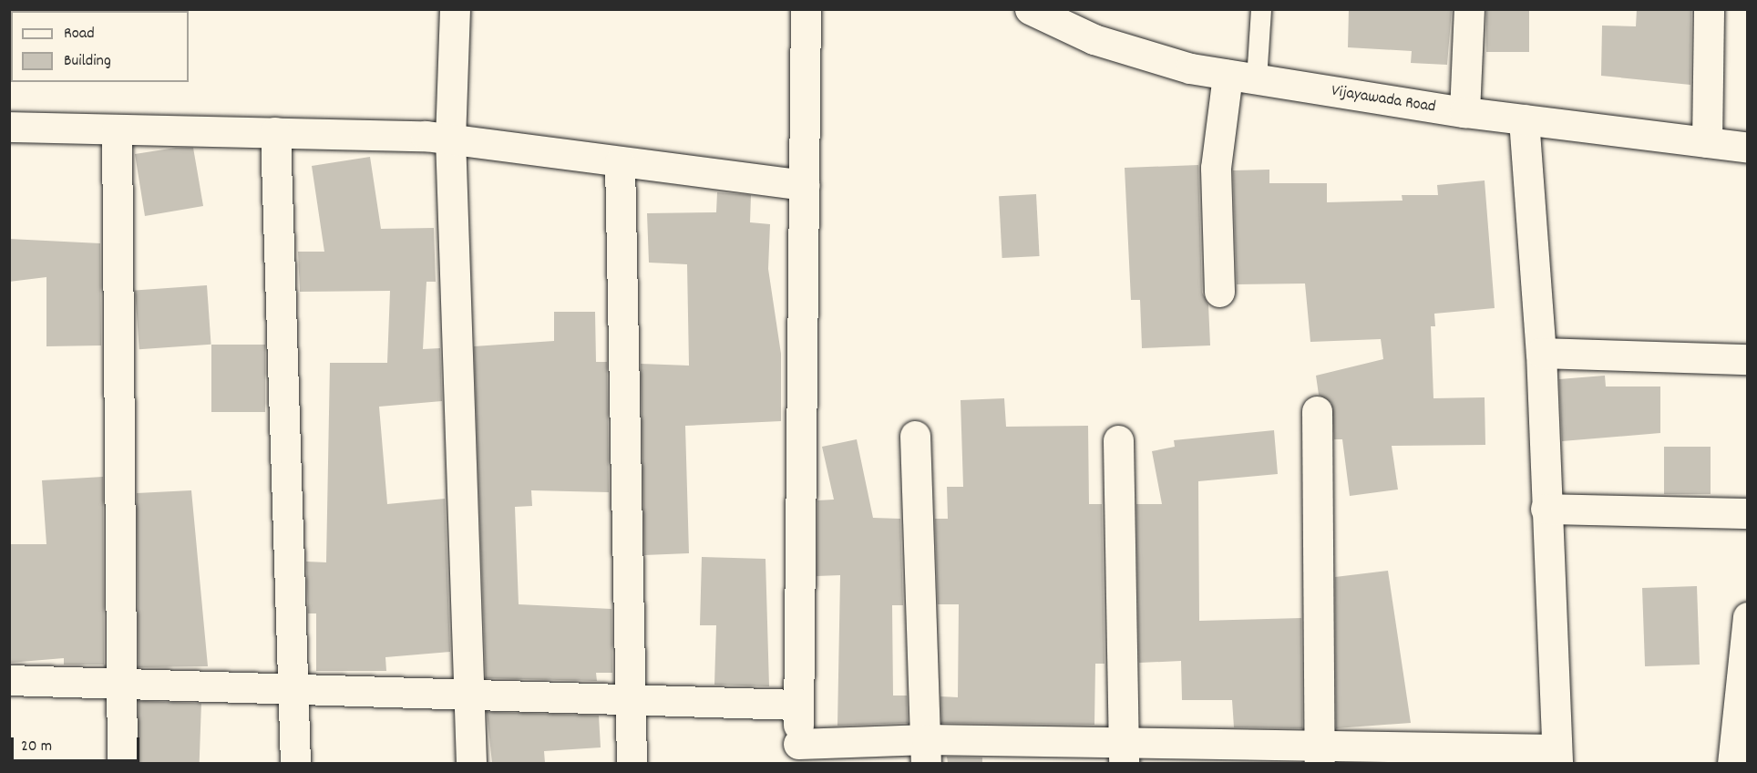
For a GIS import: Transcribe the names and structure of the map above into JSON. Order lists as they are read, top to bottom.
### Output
{
  "streets": {
    "street": ["Vijayawada Road"]
  },
  "legend": ["Road", "Building"],
  "scale_bar": "20 m"
}
